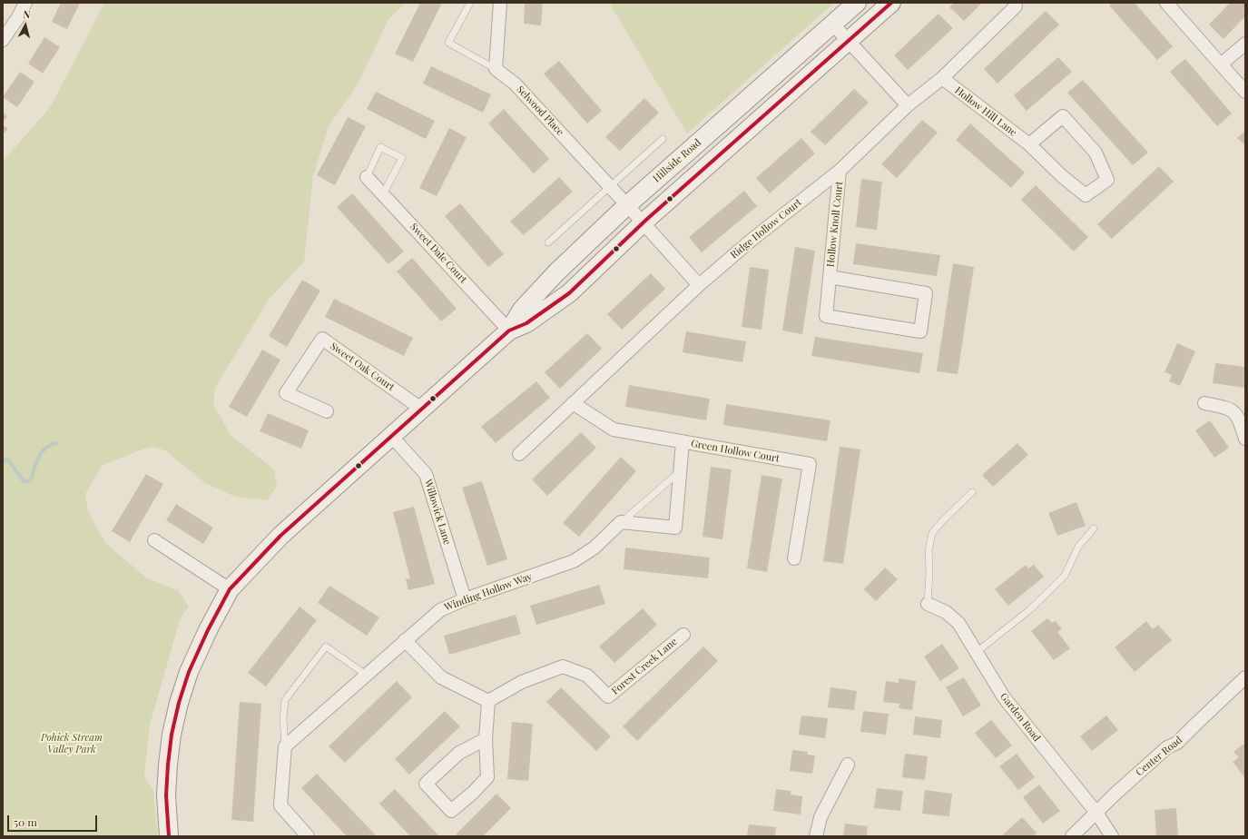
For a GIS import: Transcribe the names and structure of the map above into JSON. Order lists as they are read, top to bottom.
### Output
{
  "streets": {
    "street": [
      "Selwood Place",
      "Hollow Hill Lane",
      "Hillside Road",
      "Hollow Knoll Court",
      "Ridge Hollow Court",
      "Sweet Dale Court",
      "Sweet Oak Court",
      "Green Hollow Court",
      "Willowick Lane",
      "Winding Hollow Way",
      "Forest Creek Lane",
      "Garden Road",
      "Center Road"
    ]
  },
  "crossings": [
    ["Selwood Place", "Hillside Road"],
    ["Selwood Place", "Ridge Hollow Court"],
    ["Hollow Hill Lane", "Ridge Hollow Court"],
    ["Hillside Road", "Sweet Dale Court"],
    ["Hillside Road", "Sweet Oak Court"],
    ["Hillside Road", "Willowick Lane"],
    ["Hollow Knoll Court", "Ridge Hollow Court"],
    ["Ridge Hollow Court", "Green Hollow Court"],
    ["Willowick Lane", "Winding Hollow Way"],
    ["Garden Road", "Center Road"]
  ],
  "parks": ["Pohick Stream Valley Park"],
  "scale_bar": "50 m",
  "north": "top"
}
